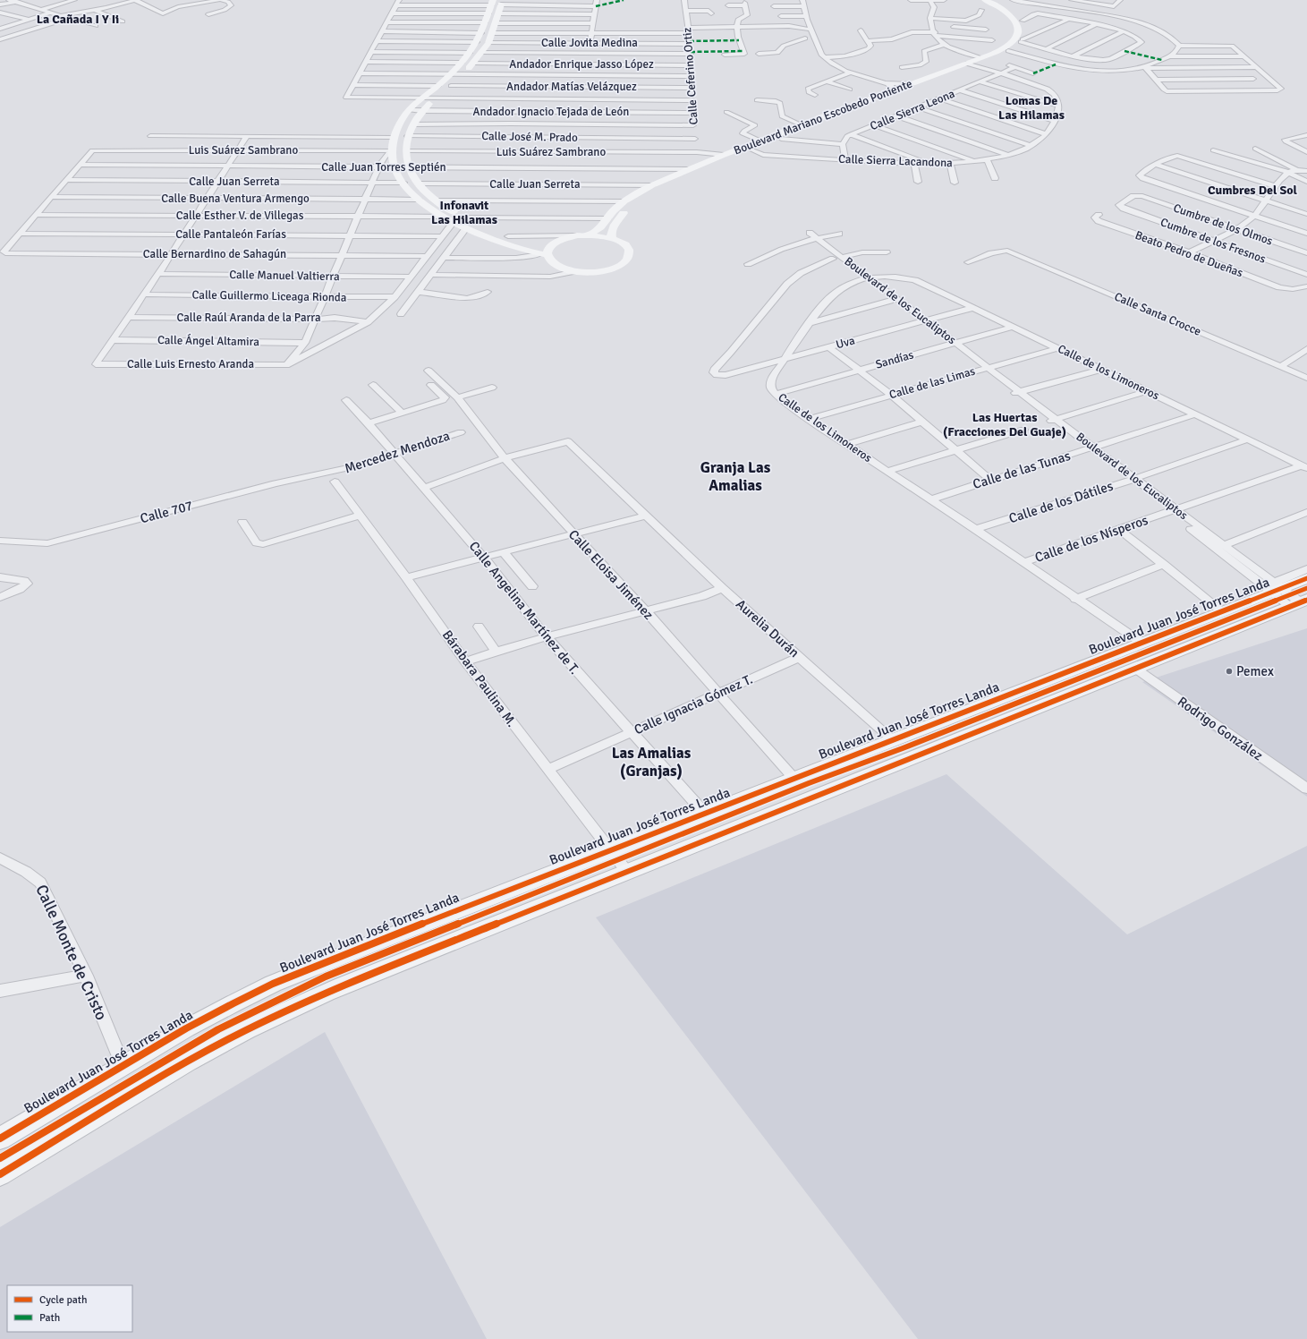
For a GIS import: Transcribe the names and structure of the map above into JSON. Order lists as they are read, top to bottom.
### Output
{
  "streets": {
    "main road": ["Boulevard Juan José Torres Landa"],
    "street": [
      "Calle Jovita Medina",
      "Andador Enrique Jasso López",
      "Calle Ceferino Ortiz",
      "Andador Matías Velázquez",
      "Calle Sierra Leona",
      "Andador Ignacio Tejada de León",
      "Boulevard Mariano Escobedo Poniente",
      "Calle José M. Prado",
      "Luis Suárez Sambrano",
      "Calle Sierra Lacandona",
      "Calle Juan Torres Septién",
      "Calle Juan Serreta",
      "Calle Buena Ventura Armengo",
      "Calle Esther V. de Villegas",
      "Cumbre de los Olmos",
      "Calle Pantaleón Farías",
      "Cumbre de los Fresnos",
      "Calle Bernardino de Sahagún",
      "Beato Pedro de Dueñas",
      "Calle Manuel Valtierra",
      "Calle Guillermo Liceaga Rionda",
      "Boulevard de los Eucaliptos",
      "Calle Santa Crocce",
      "Calle Raúl Aranda de la Parra",
      "Calle Ángel Altamira",
      "Uva",
      "Sandías",
      "Calle Luis Ernesto Aranda",
      "Calle de los Limoneros",
      "Calle de las Limas",
      "Mercedez Mendoza",
      "Calle de las Tunas",
      "Calle de los Dátiles",
      "Calle 707",
      "Calle de los Nísperos",
      "Calle Eloisa Jiménez",
      "Calle Angelina Martínez de T.",
      "Aurelia Durán",
      "Bárabara Paulina M.",
      "Calle Ignacia Gómez T.",
      "Rodrigo González",
      "Calle Monte de Cristo"
    ]
  },
  "crossings": [
    ["Calle Jovita Medina", "Calle Ceferino Ortiz"],
    ["Andador Enrique Jasso López", "Calle Ceferino Ortiz"],
    ["Calle Ceferino Ortiz", "Andador Matías Velázquez"],
    ["Calle Ceferino Ortiz", "Andador Ignacio Tejada de León"],
    ["Calle Ceferino Ortiz", "Boulevard Mariano Escobedo Poniente"],
    ["Calle Ceferino Ortiz", "Calle José M. Prado"],
    ["Calle Ceferino Ortiz", "Luis Suárez Sambrano"],
    ["Calle Ceferino Ortiz", "Calle Juan Torres Septién"],
    ["Boulevard Mariano Escobedo Poniente", "Calle Sierra Lacandona"],
    ["Boulevard Mariano Escobedo Poniente", "Calle Juan Torres Septién"],
    ["Boulevard Mariano Escobedo Poniente", "Calle Juan Serreta"],
    ["Calle José M. Prado", "Luis Suárez Sambrano"],
    ["Calle José M. Prado", "Calle Juan Torres Septién"],
    ["Calle José M. Prado", "Calle Juan Serreta"],
    ["Luis Suárez Sambrano", "Calle Juan Torres Septién"],
    ["Luis Suárez Sambrano", "Calle Juan Serreta"],
    ["Calle Juan Torres Septién", "Calle Juan Serreta"],
    ["Cumbre de los Olmos", "Cumbre de los Fresnos"],
    ["Calle Pantaleón Farías", "Calle Bernardino de Sahagún"],
    ["Boulevard de los Eucaliptos", "Uva"],
    ["Boulevard de los Eucaliptos", "Sandías"],
    ["Boulevard de los Eucaliptos", "Calle de los Limoneros"],
    ["Boulevard de los Eucaliptos", "Calle de las Limas"],
    ["Boulevard de los Eucaliptos", "Calle de las Tunas"],
    ["Boulevard de los Eucaliptos", "Calle de los Dátiles"],
    ["Boulevard de los Eucaliptos", "Calle de los Nísperos"],
    ["Boulevard de los Eucaliptos", "Boulevard Juan José Torres Landa"],
    ["Calle Ángel Altamira", "Calle Luis Ernesto Aranda"],
    ["Uva", "Calle de los Limoneros"],
    ["Sandías", "Calle de los Limoneros"],
    ["Calle de los Limoneros", "Calle de las Limas"],
    ["Calle de los Limoneros", "Calle de las Tunas"],
    ["Calle de los Limoneros", "Calle de los Dátiles"],
    ["Calle de los Limoneros", "Calle de los Nísperos"],
    ["Calle de los Limoneros", "Boulevard Juan José Torres Landa"],
    ["Mercedez Mendoza", "Calle 707"],
    ["Mercedez Mendoza", "Calle Angelina Martínez de T."],
    ["Mercedez Mendoza", "Bárabara Paulina M."],
    ["Calle 707", "Bárabara Paulina M."],
    ["Calle Eloisa Jiménez", "Boulevard Juan José Torres Landa"],
    ["Calle Eloisa Jiménez", "Aurelia Durán"],
    ["Calle Eloisa Jiménez", "Calle Ignacia Gómez T."],
    ["Calle Angelina Martínez de T.", "Boulevard Juan José Torres Landa"],
    ["Calle Angelina Martínez de T.", "Calle Ignacia Gómez T."],
    ["Boulevard Juan José Torres Landa", "Aurelia Durán"],
    ["Boulevard Juan José Torres Landa", "Bárabara Paulina M."],
    ["Boulevard Juan José Torres Landa", "Calle Monte de Cristo"],
    ["Aurelia Durán", "Calle Ignacia Gómez T."],
    ["Bárabara Paulina M.", "Calle Ignacia Gómez T."]
  ],
  "districts": [
    "La Cañada I Y Ii",
    "Lomas De Las Hilamas",
    "Cumbres Del Sol",
    "Infonavit Las Hilamas",
    "Las Huertas (Fracciones Del Guaje)",
    "Granja Las Amalias",
    "Las Amalias (Granjas)"
  ],
  "places": ["Pemex"],
  "legend": ["Cycle path", "Path"]
}
